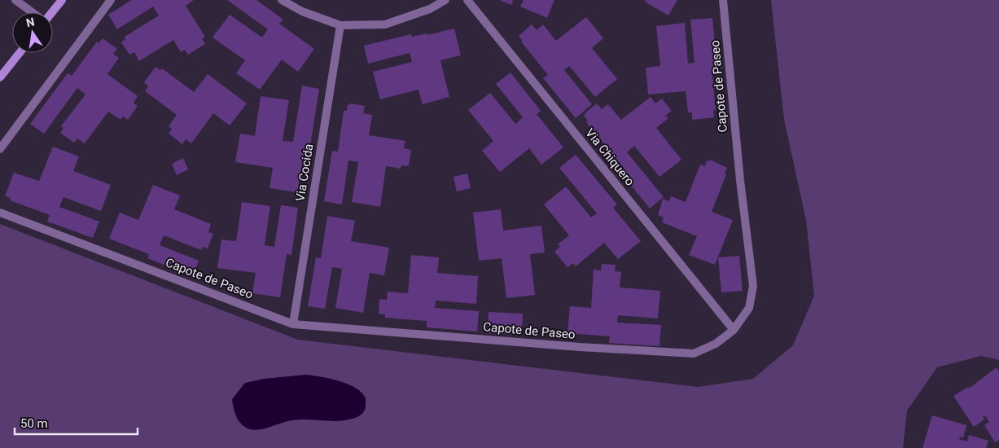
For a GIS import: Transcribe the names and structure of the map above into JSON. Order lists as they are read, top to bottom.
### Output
{
  "streets": {
    "street": ["Capote de Paseo", "Via Chiquero", "Via Cocida"]
  },
  "crossings": [
    ["Capote de Paseo", "Via Chiquero"],
    ["Capote de Paseo", "Via Cocida"]
  ],
  "scale_bar": "50 m",
  "north": "top"
}
